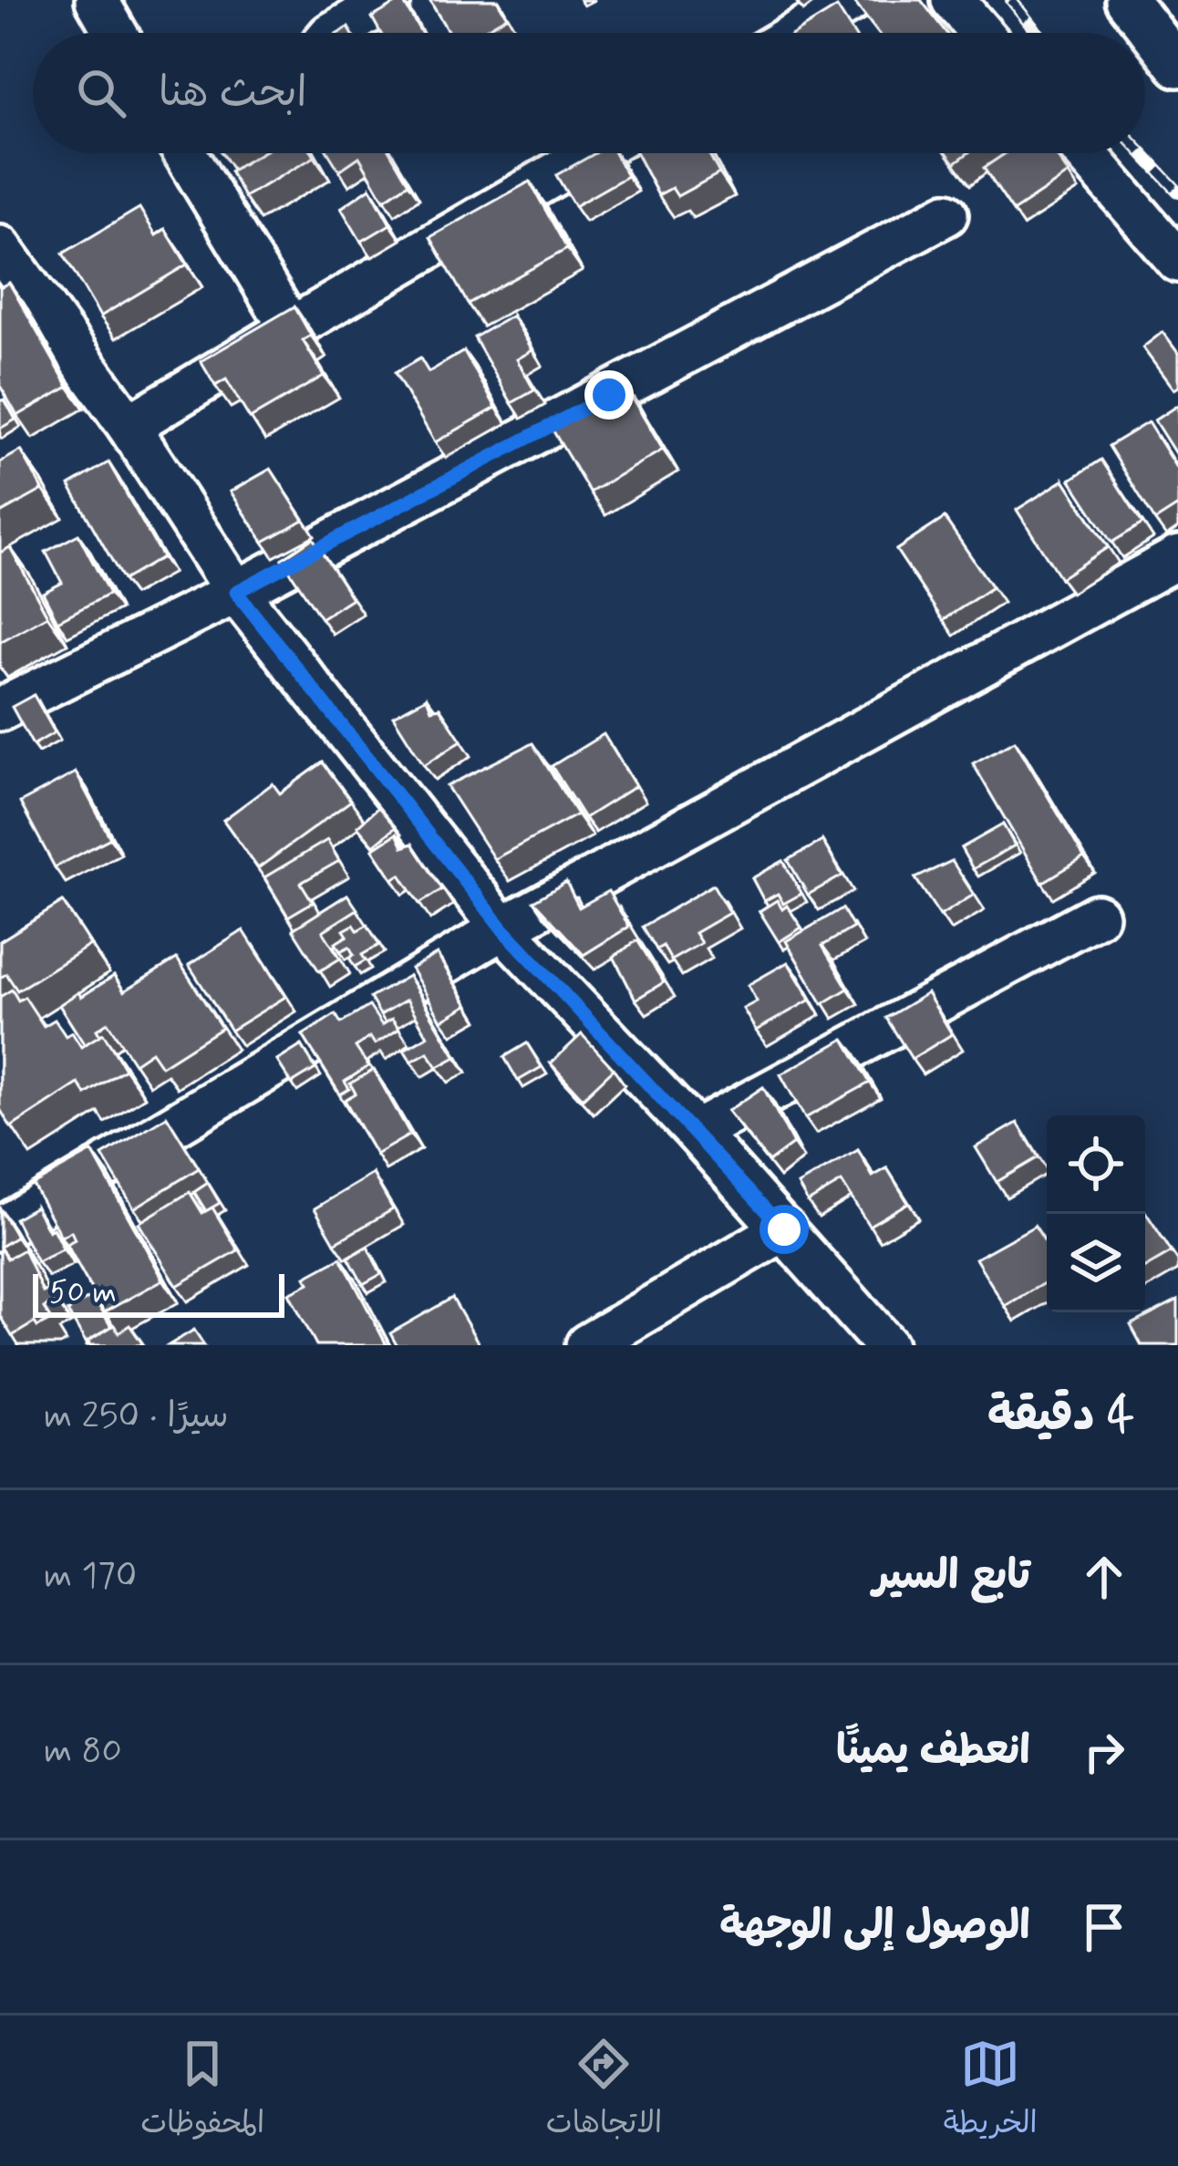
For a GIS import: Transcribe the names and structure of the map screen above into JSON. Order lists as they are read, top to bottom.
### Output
{
  "scale_bar": "50 m",
  "page": {
    "search": "ابحث هنا",
    "scale": "50 m",
    "heading": ["4 دقيقة", "سيرًا · 250 m"],
    "list": [
      ["تابع السير", "170 m"],
      ["انعطف يمينًا", "80 m"],
      "الوصول إلى الوجهة"
    ],
    "nav": ["الخريطة", "الاتجاهات", "المحفوظات"]
  }
}
